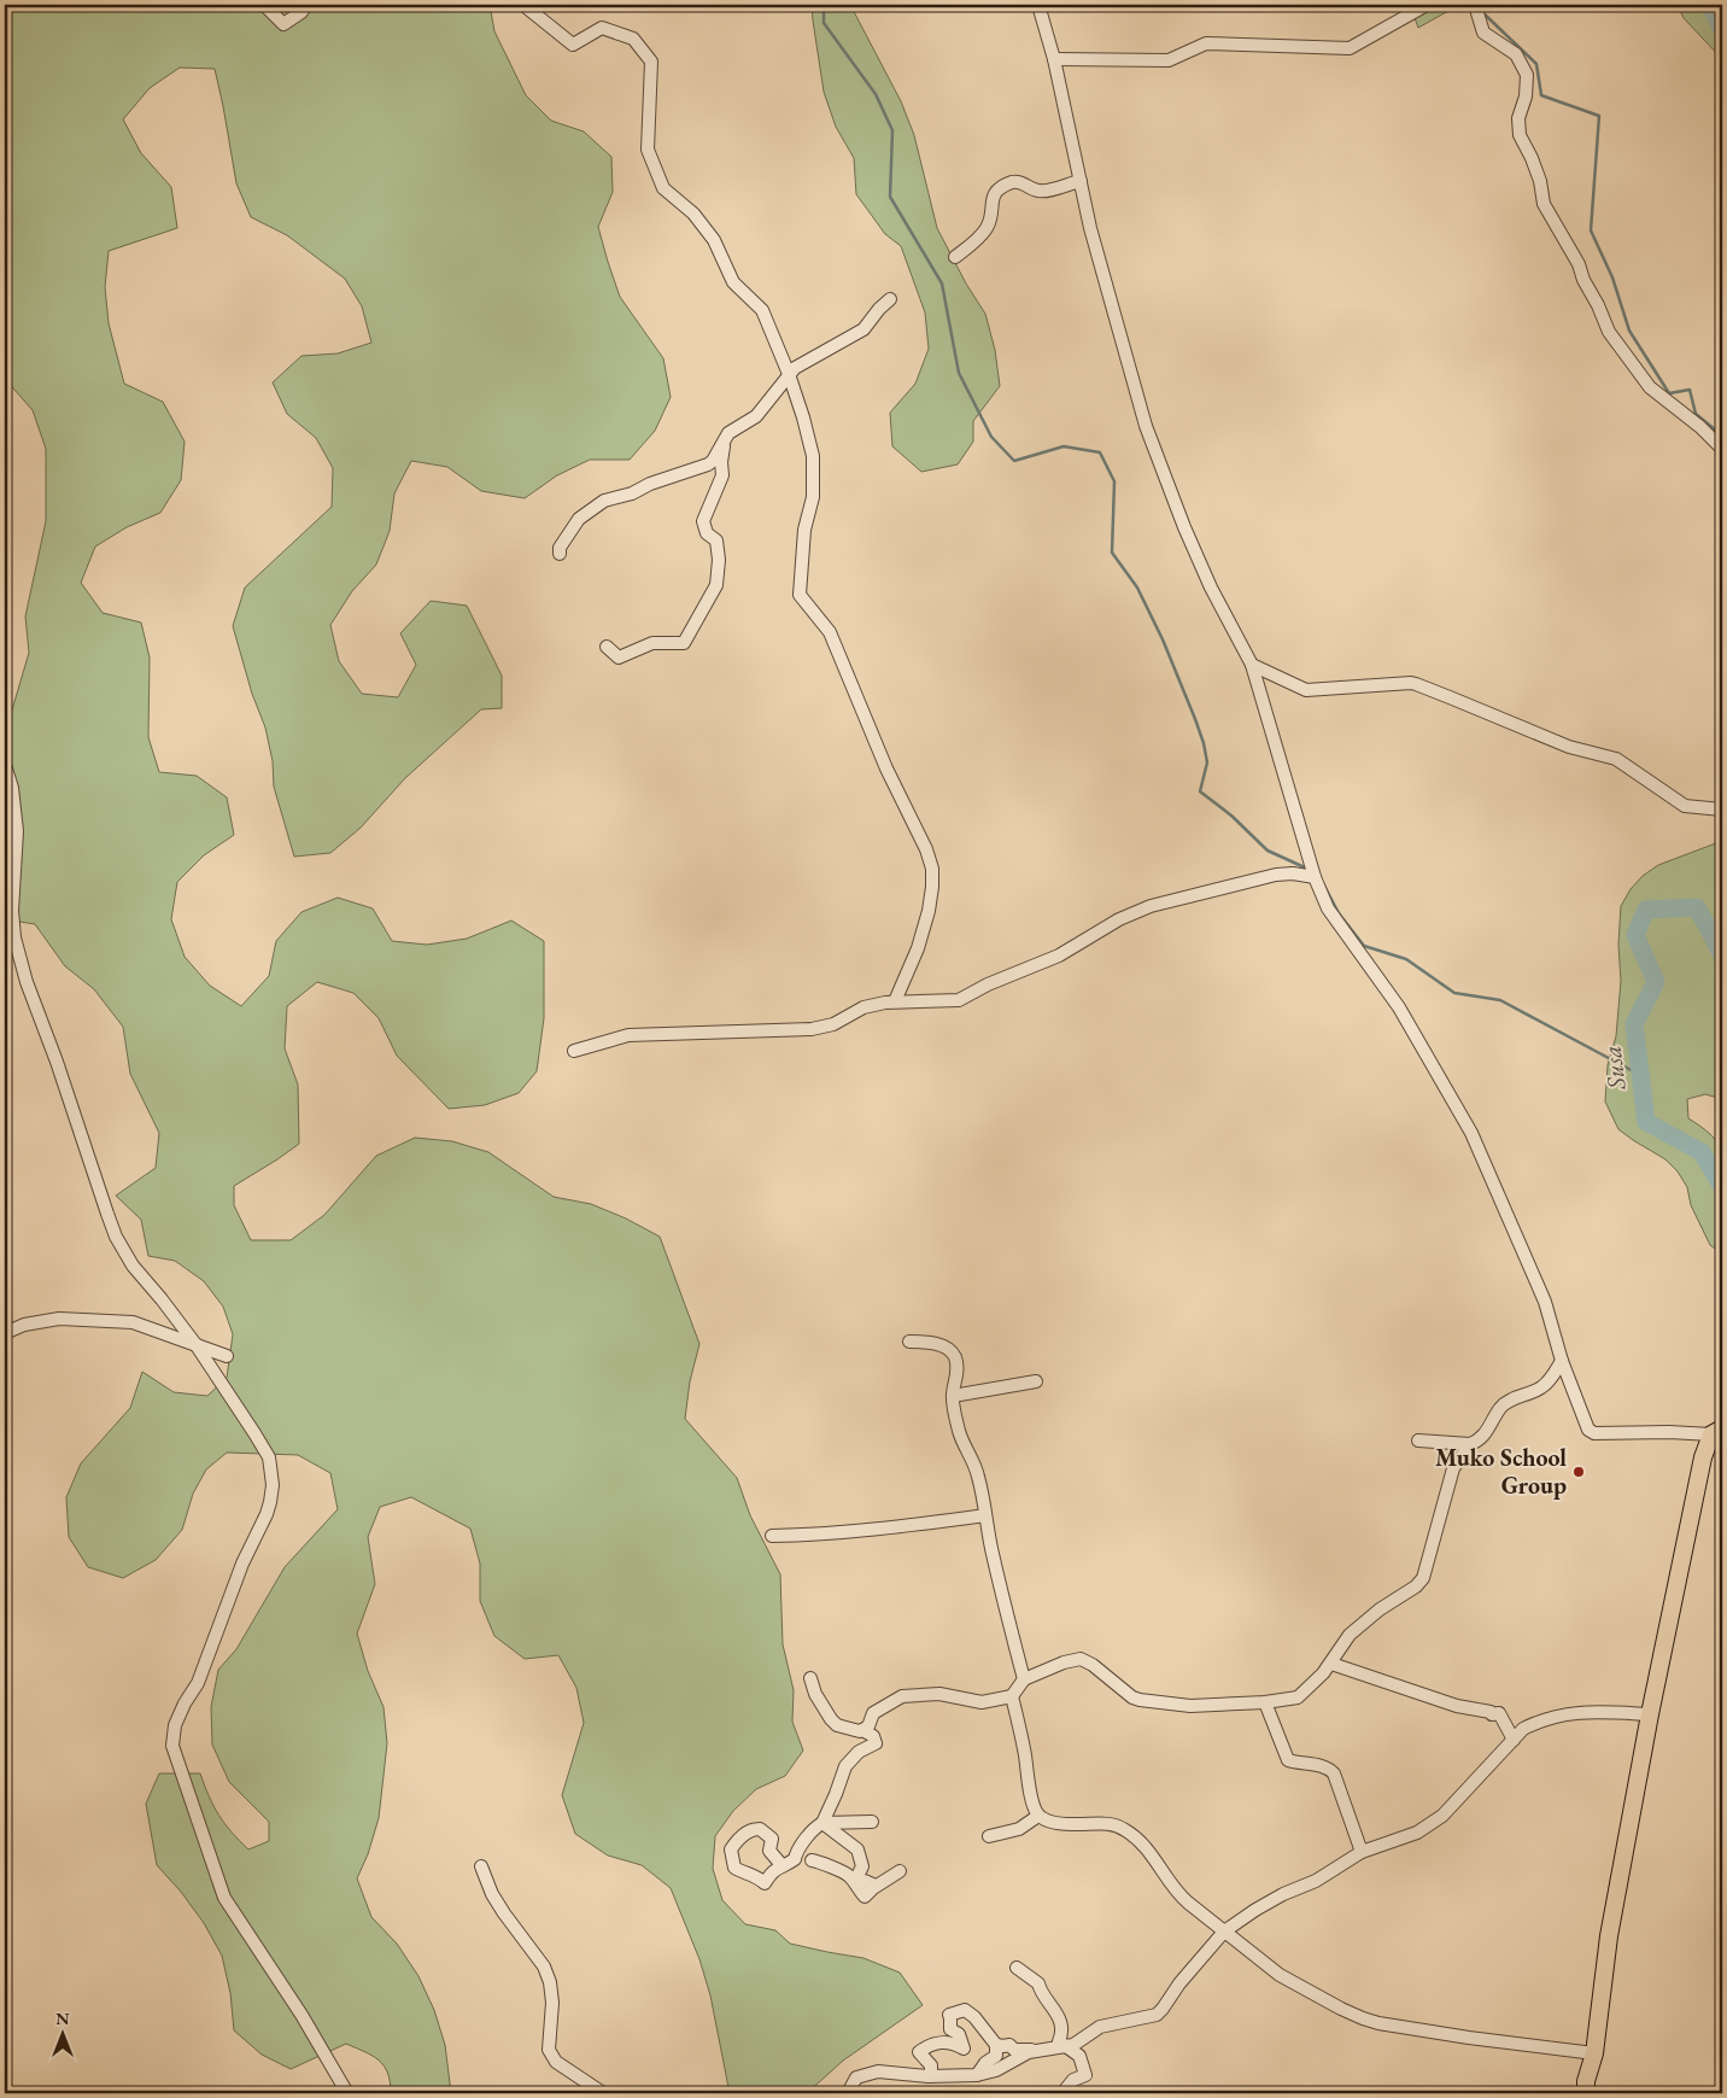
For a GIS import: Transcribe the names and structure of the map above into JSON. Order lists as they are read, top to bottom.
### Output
{
  "water": ["Susa"],
  "places": ["Muko School Group"],
  "north": "top"
}
